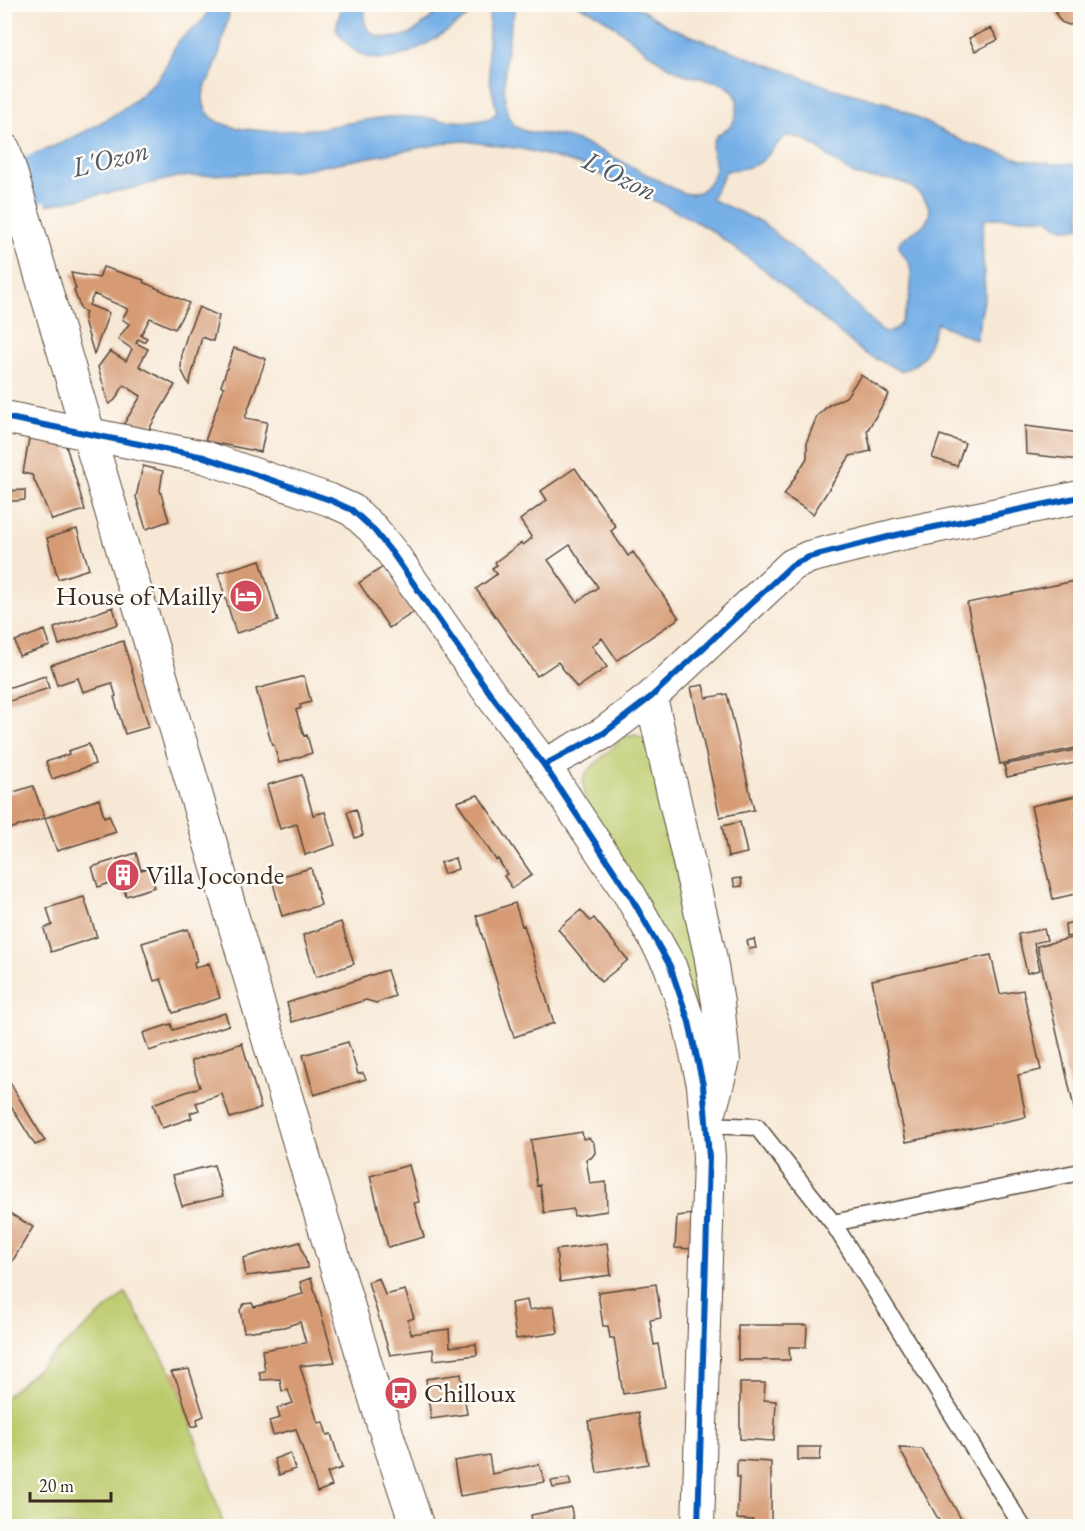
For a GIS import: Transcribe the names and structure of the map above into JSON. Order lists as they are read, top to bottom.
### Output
{
  "water": ["L'Ozon"],
  "places": {
    "hotel": ["House of Mailly"],
    "building": ["Villa Joconde"],
    "bus stop": ["Chilloux"]
  },
  "scale_bar": "20 m"
}
